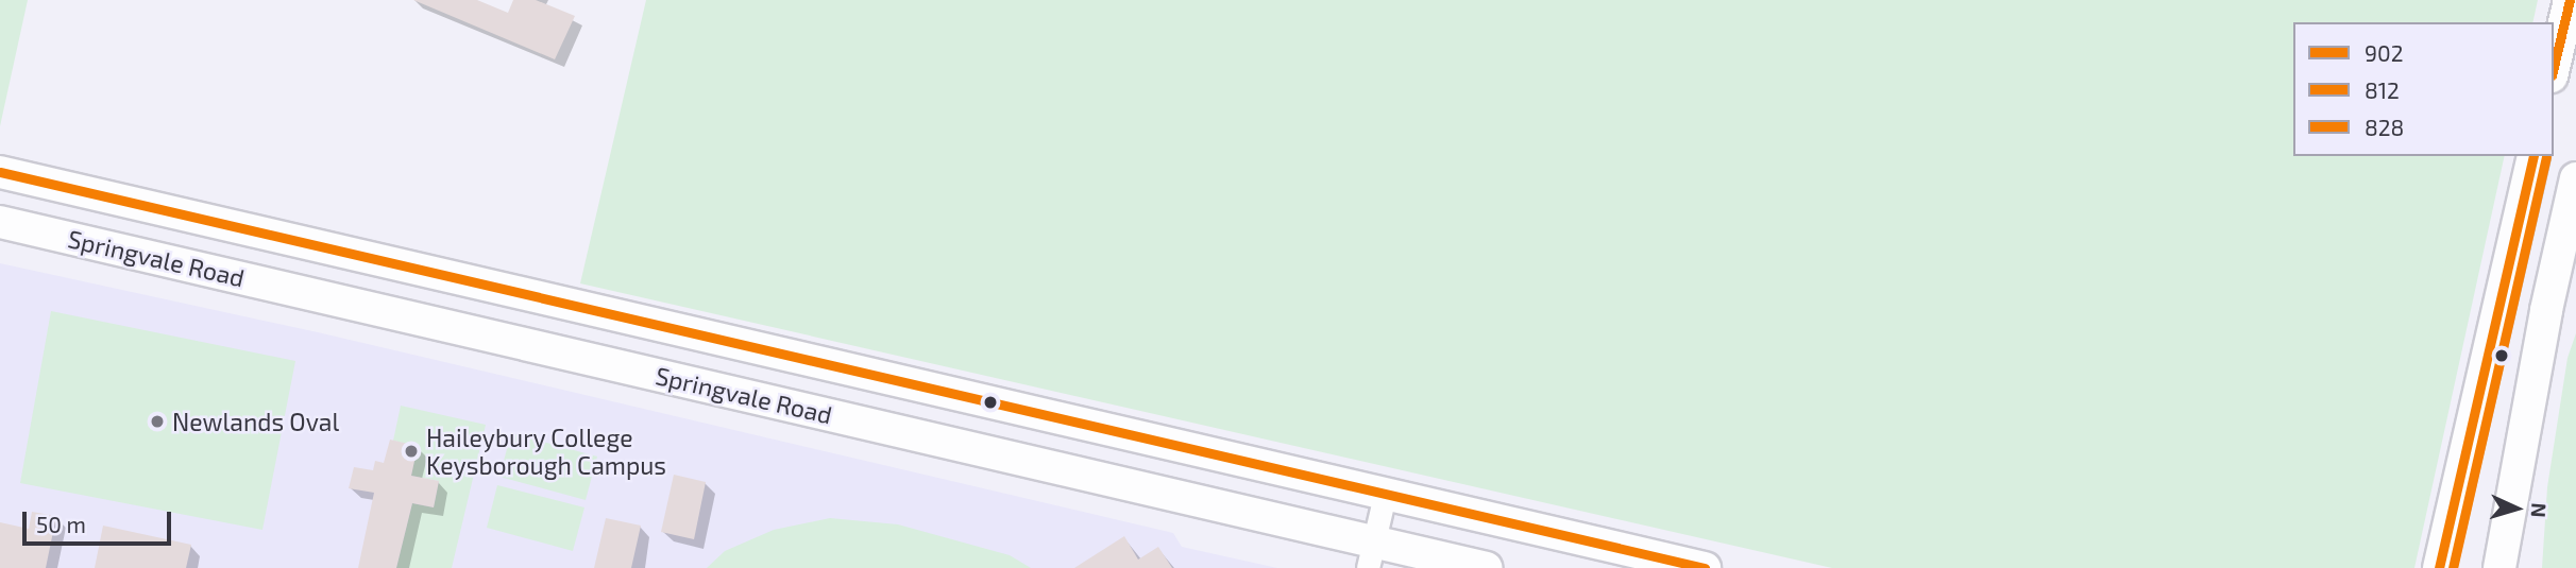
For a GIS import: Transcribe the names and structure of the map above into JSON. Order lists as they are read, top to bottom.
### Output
{
  "streets": {
    "highway": ["Springvale Road"]
  },
  "places": ["Newlands Oval", "Haileybury College Keysborough Campus"],
  "lines": ["transit line 812", "transit line 828", "transit line 902"],
  "legend": ["902", "812", "828"],
  "scale_bar": "50 m",
  "north": "right"
}
